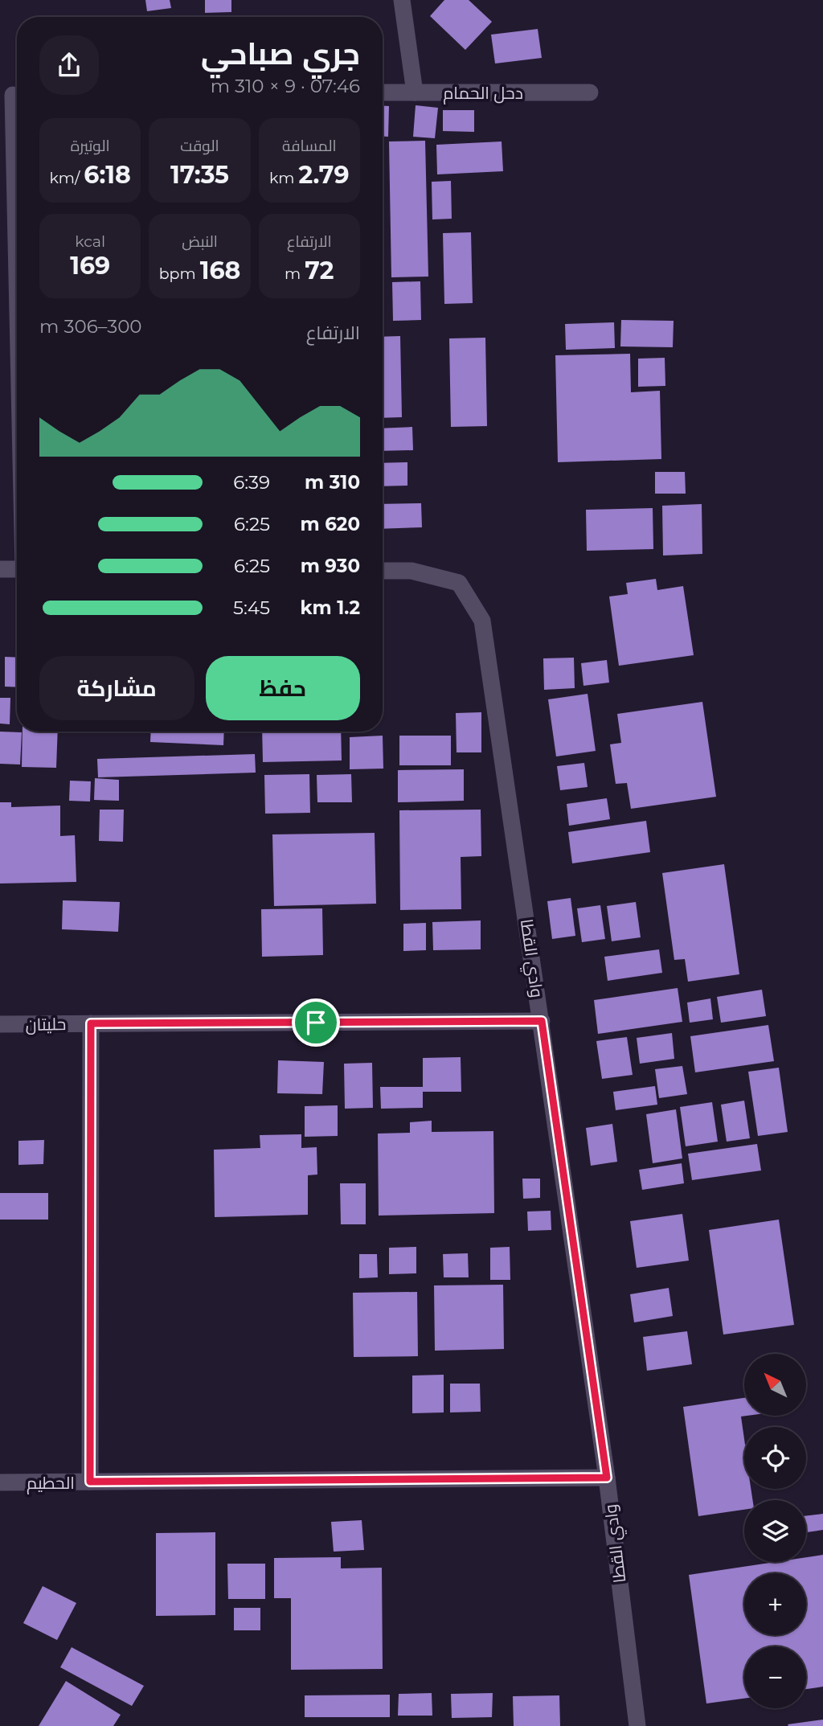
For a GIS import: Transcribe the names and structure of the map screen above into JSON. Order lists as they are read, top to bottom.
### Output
{
  "streets": {
    "street": [
      "دحل الحمام",
      "وادي القطا",
      "حليتان",
      "الحطيم"
    ]
  },
  "crossings": [
    ["وادي القطا", "حليتان"],
    ["وادي القطا", "الحطيم"],
    ["حليتان", "الحطيم"]
  ],
  "north": "top left",
  "page": {
    "heading": ["جري صباحي", "07:46 · 9 × 310 m"],
    "stats": [
      ["المسافة", "2.79 km"],
      ["الوقت", "17:35"],
      ["الوتيرة", "6:18 /km"],
      ["الارتفاع", "72 m"],
      ["النبض", "168 bpm"],
      ["kcal", "169"]
    ],
    "chart": ["الارتفاع", "300–306 m"],
    "list": [
      {
        "name": "310 m",
        "note": "6:39"
      },
      {
        "name": "620 m",
        "note": "6:25"
      },
      {
        "name": "930 m",
        "note": "6:25"
      },
      {
        "name": "1.2 km",
        "note": "5:45"
      }
    ],
    "buttons": ["حفظ", "مشاركة"],
    "map_buttons": ["+", "−"]
  }
}
